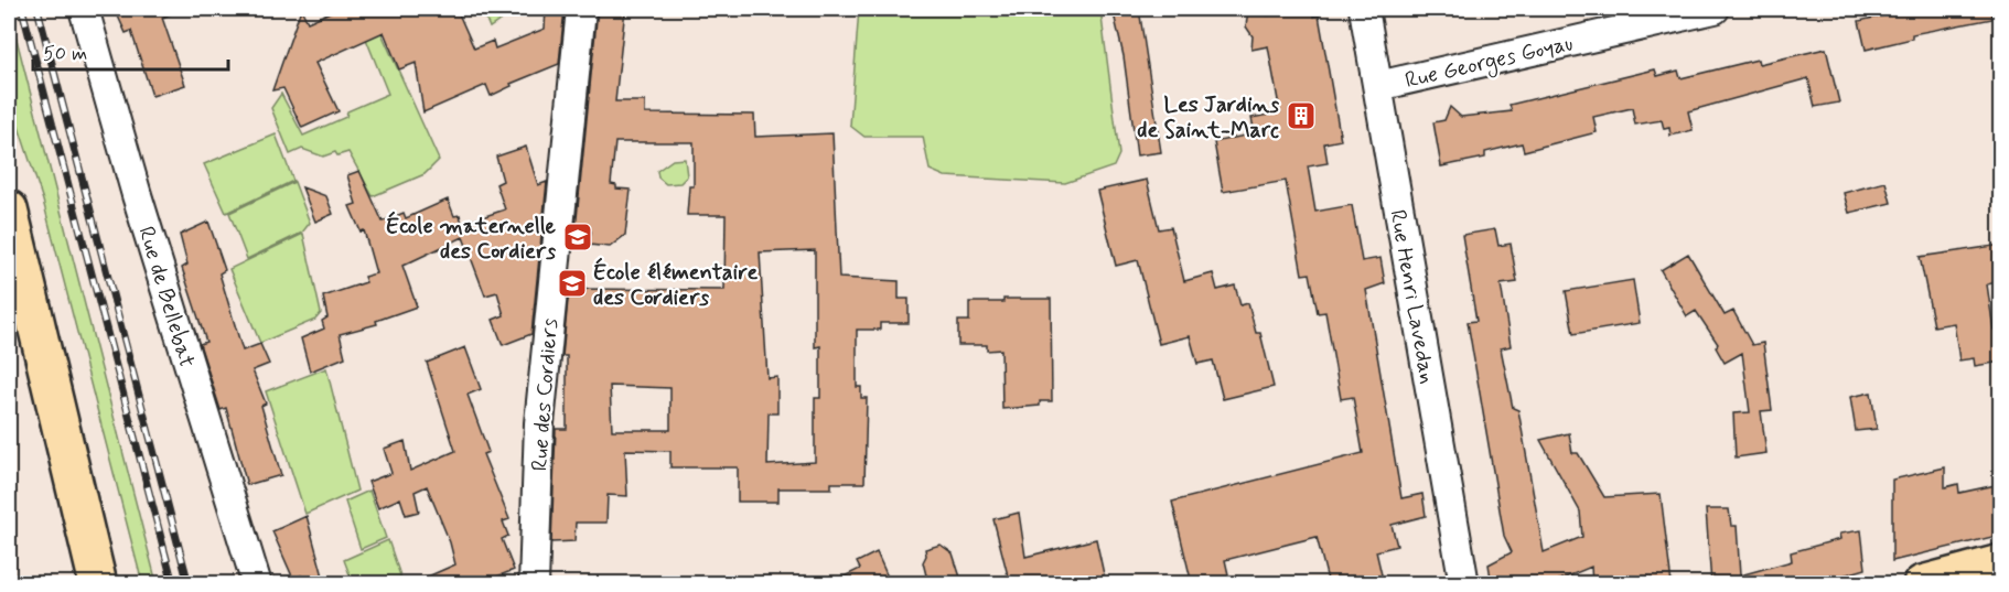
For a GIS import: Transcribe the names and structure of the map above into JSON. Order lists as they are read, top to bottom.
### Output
{
  "streets": {
    "street": [
      "Rue Georges Goyau",
      "Rue de Bellebat",
      "Rue Henri Lavedan",
      "Rue des Cordiers"
    ]
  },
  "crossings": [
    ["Rue Georges Goyau", "Rue Henri Lavedan"]
  ],
  "places": {
    "building": ["Les Jardins de Saint-Marc"],
    "school or university": ["École maternelle des Cordiers", "École élémentaire des Cordiers"]
  },
  "scale_bar": "50 m"
}
